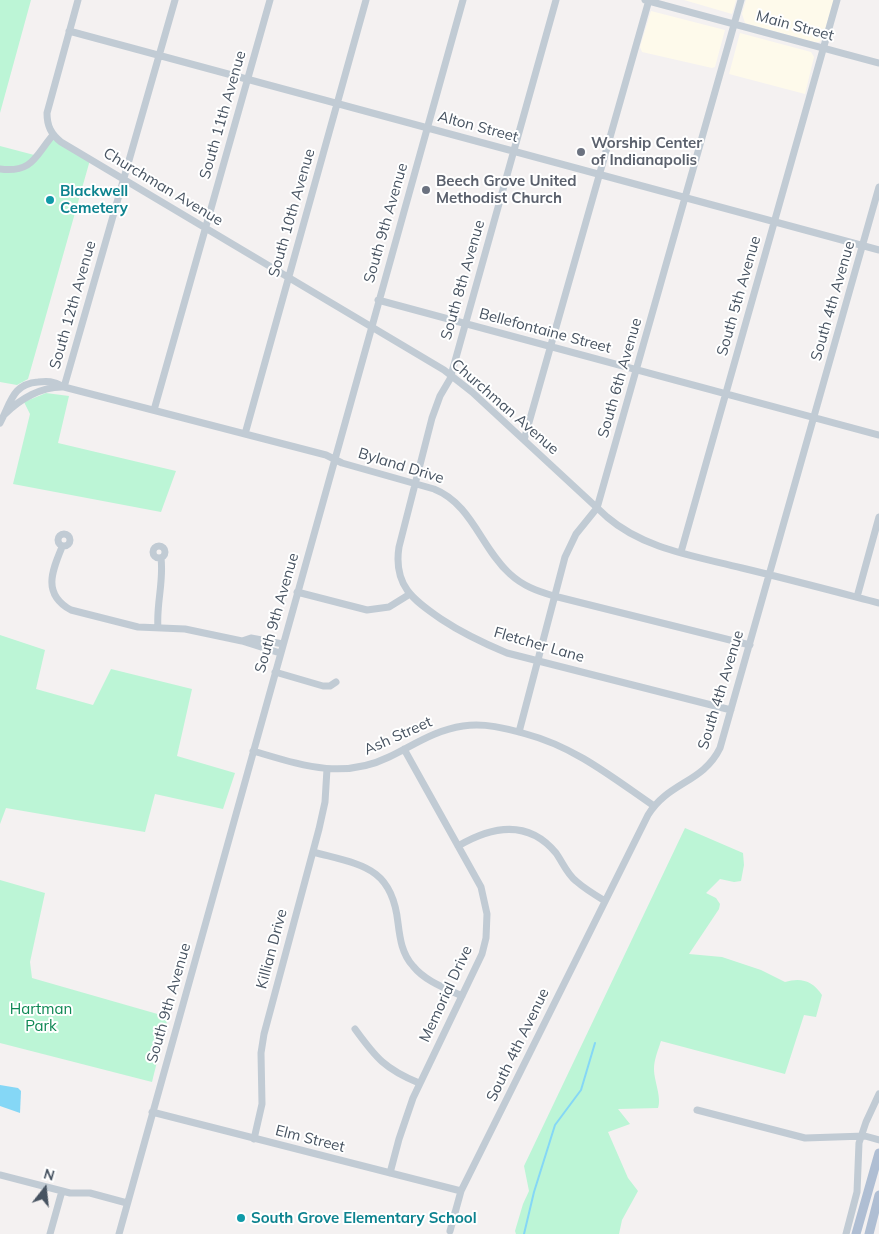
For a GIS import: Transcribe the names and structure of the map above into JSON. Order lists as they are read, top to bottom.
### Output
{
  "streets": {
    "street": [
      "Main Street",
      "South 11th Avenue",
      "Alton Street",
      "Churchman Avenue",
      "South 10th Avenue",
      "South 9th Avenue",
      "South 8th Avenue",
      "South 5th Avenue",
      "South 4th Avenue",
      "South 12th Avenue",
      "Bellefontaine Street",
      "South 6th Avenue",
      "Byland Drive",
      "Fletcher Lane",
      "Ash Street",
      "Killian Drive",
      "Memorial Drive",
      "Elm Street"
    ]
  },
  "crossings": [
    ["Main Street", "South 5th Avenue"],
    ["Main Street", "South 6th Avenue"],
    ["South 11th Avenue", "Alton Street"],
    ["South 11th Avenue", "Churchman Avenue"],
    ["South 11th Avenue", "Byland Drive"],
    ["Alton Street", "South 10th Avenue"],
    ["Alton Street", "South 9th Avenue"],
    ["Alton Street", "South 8th Avenue"],
    ["Alton Street", "South 5th Avenue"],
    ["Alton Street", "South 4th Avenue"],
    ["Alton Street", "South 12th Avenue"],
    ["Alton Street", "South 6th Avenue"],
    ["Churchman Avenue", "South 10th Avenue"],
    ["Churchman Avenue", "South 9th Avenue"],
    ["Churchman Avenue", "South 8th Avenue"],
    ["Churchman Avenue", "South 5th Avenue"],
    ["Churchman Avenue", "South 4th Avenue"],
    ["Churchman Avenue", "South 12th Avenue"],
    ["Churchman Avenue", "South 6th Avenue"],
    ["South 10th Avenue", "Byland Drive"],
    ["South 9th Avenue", "Bellefontaine Street"],
    ["South 9th Avenue", "Byland Drive"],
    ["South 9th Avenue", "Ash Street"],
    ["South 9th Avenue", "Elm Street"],
    ["South 8th Avenue", "Bellefontaine Street"],
    ["South 8th Avenue", "Byland Drive"],
    ["South 8th Avenue", "Fletcher Lane"],
    ["South 5th Avenue", "Bellefontaine Street"],
    ["South 4th Avenue", "Bellefontaine Street"],
    ["South 4th Avenue", "Byland Drive"],
    ["South 4th Avenue", "Fletcher Lane"],
    ["South 4th Avenue", "Ash Street"],
    ["South 4th Avenue", "Elm Street"],
    ["South 12th Avenue", "Byland Drive"],
    ["Bellefontaine Street", "South 6th Avenue"],
    ["South 6th Avenue", "Byland Drive"],
    ["South 6th Avenue", "Fletcher Lane"],
    ["South 6th Avenue", "Ash Street"],
    ["Ash Street", "Killian Drive"],
    ["Ash Street", "Memorial Drive"],
    ["Killian Drive", "Elm Street"],
    ["Memorial Drive", "Elm Street"]
  ],
  "parks": ["Hartman Park"],
  "places": [
    "Worship Center of Indianapolis",
    "Beech Grove United Methodist Church",
    "Blackwell Cemetery",
    "South Grove Elementary School"
  ],
  "north": "top"
}
